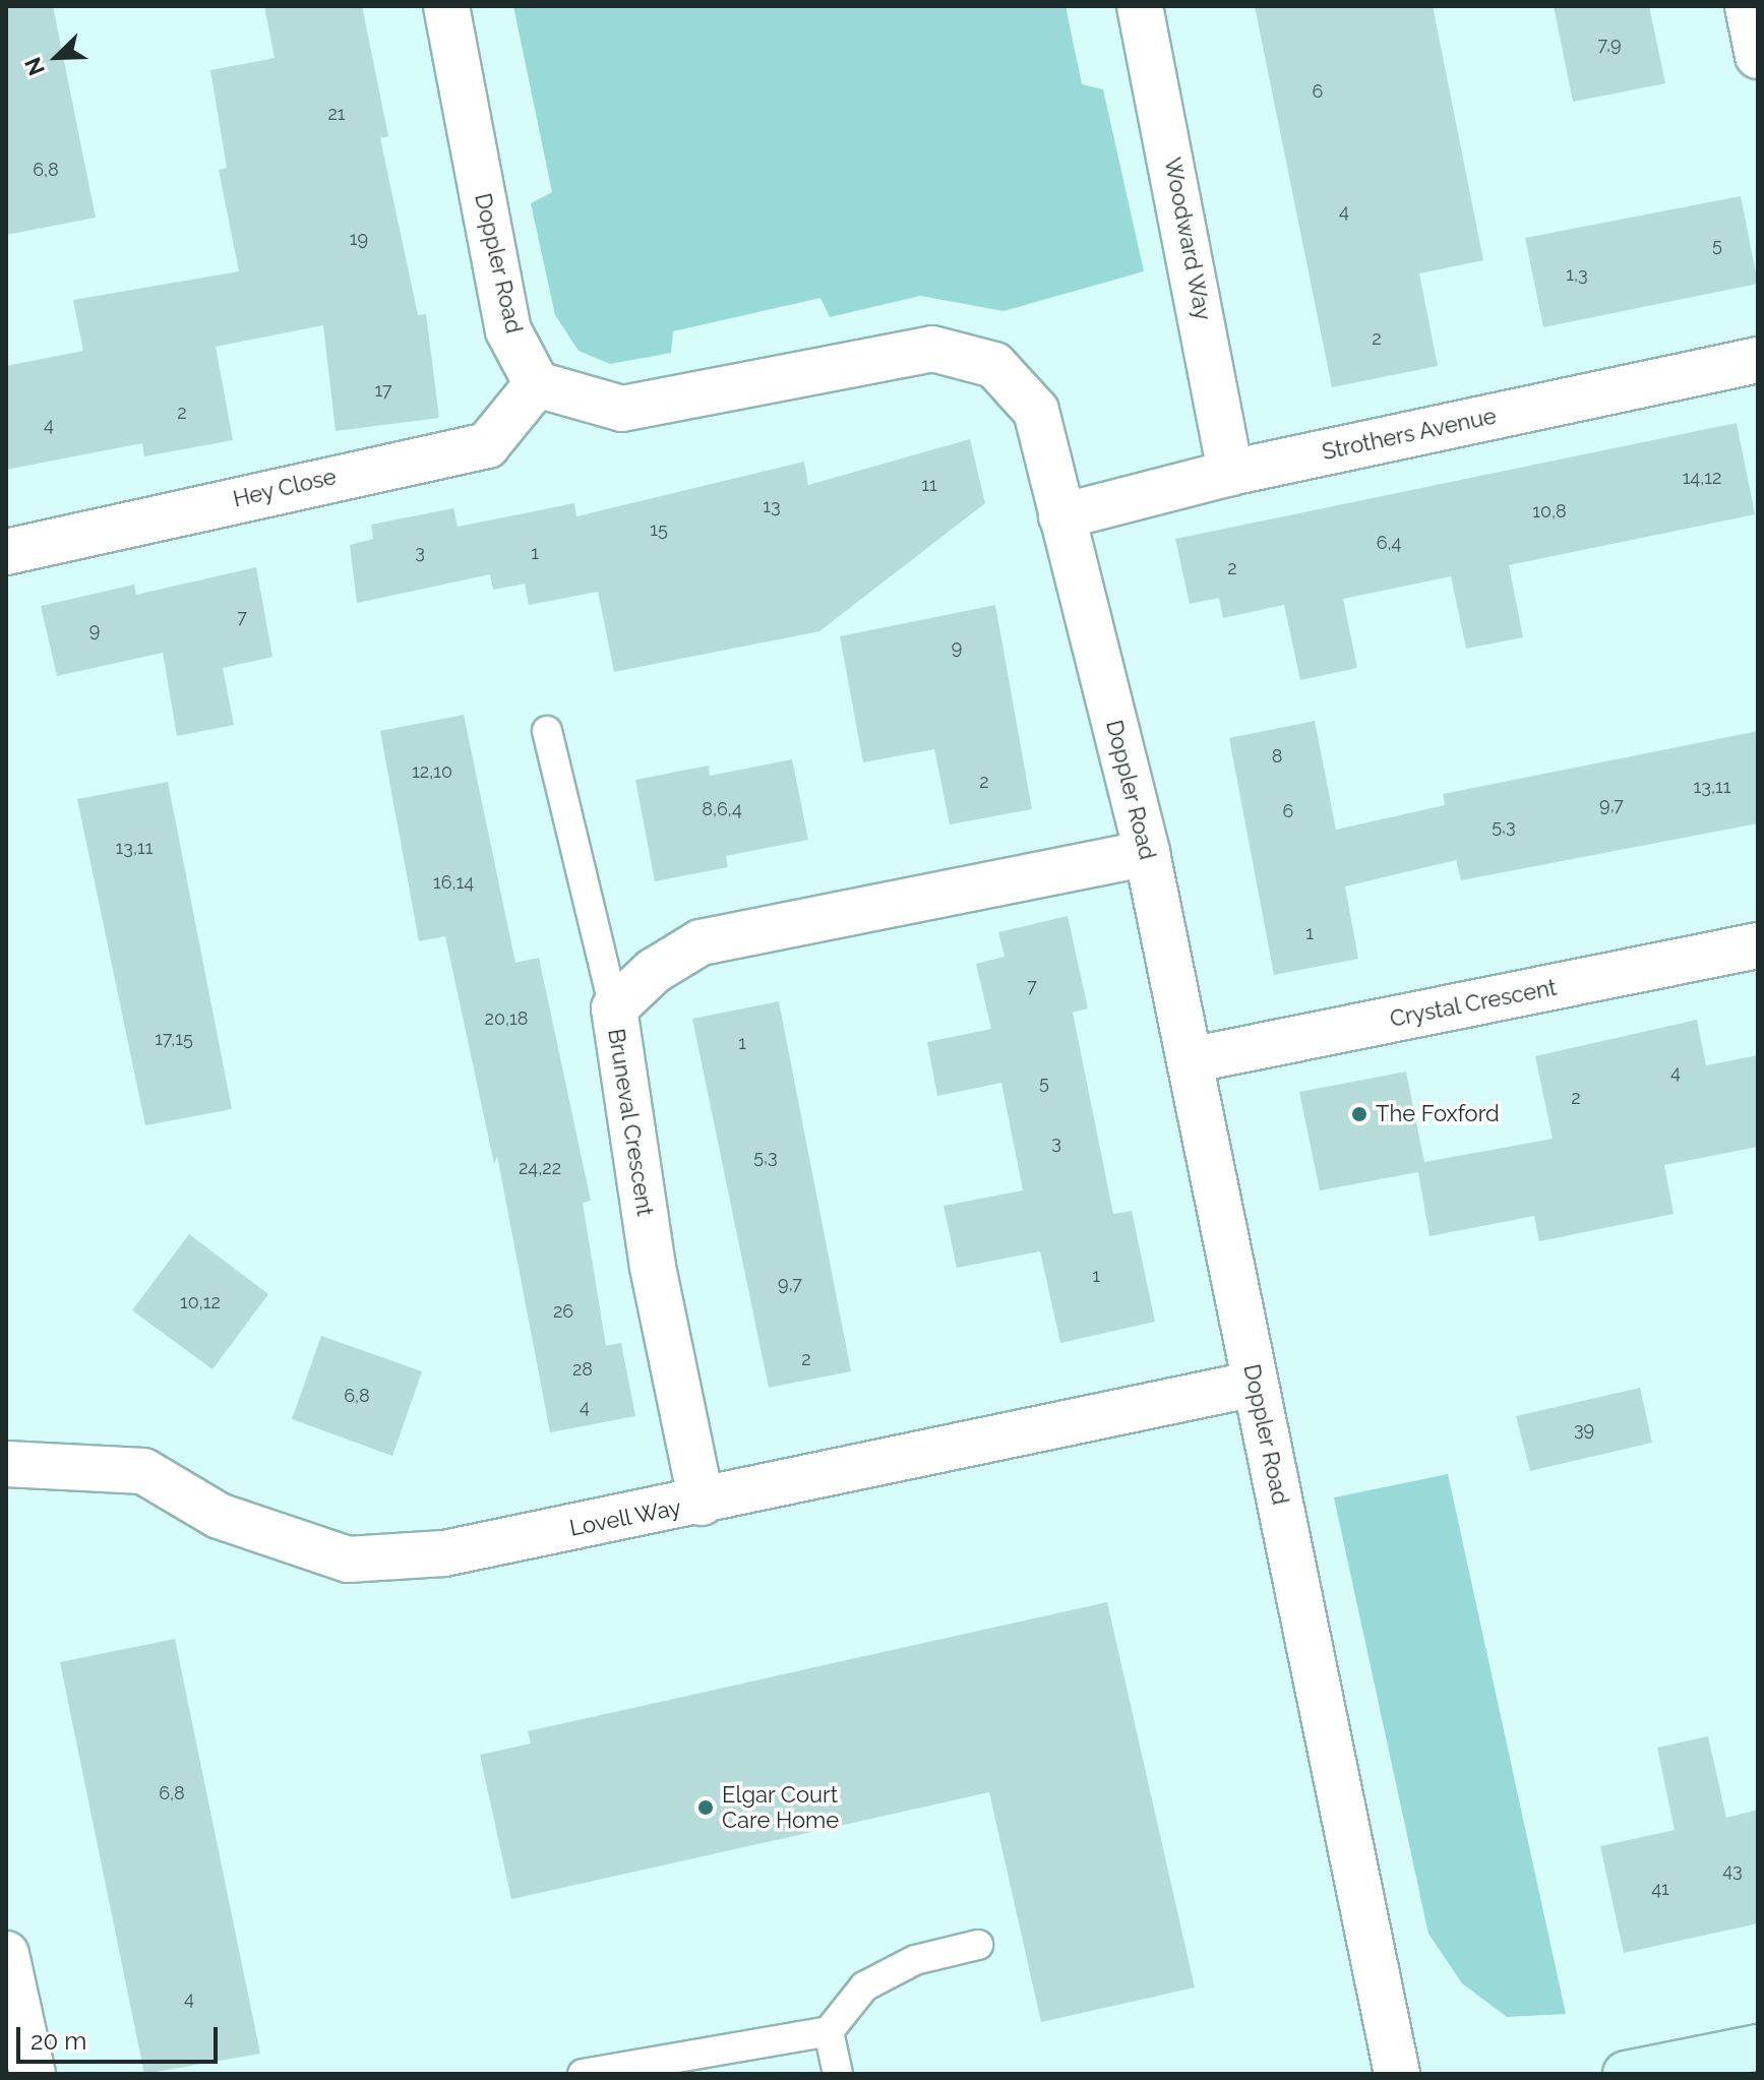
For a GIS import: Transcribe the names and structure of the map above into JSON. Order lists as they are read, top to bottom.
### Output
{
  "streets": {
    "street": [
      "Woodward Way",
      "Doppler Road",
      "Strothers Avenue",
      "Hey Close",
      "Crystal Crescent",
      "Bruneval Crescent",
      "Lovell Way"
    ]
  },
  "crossings": [
    ["Woodward Way", "Strothers Avenue"],
    ["Doppler Road", "Strothers Avenue"],
    ["Doppler Road", "Hey Close"],
    ["Doppler Road", "Crystal Crescent"],
    ["Doppler Road", "Bruneval Crescent"],
    ["Doppler Road", "Lovell Way"],
    ["Bruneval Crescent", "Lovell Way"]
  ],
  "places": ["The Foxford", "Elgar Court Care Home"],
  "house_numbers": [
    "7,9",
    "6",
    "21",
    "6,8",
    "4",
    "19",
    "5",
    "1,3",
    "2",
    "17",
    "2",
    "4",
    "14,12",
    "11",
    "13",
    "10,8",
    "15",
    "6,4",
    "3",
    "1",
    "2",
    "7",
    "9",
    "9",
    "8",
    "12,10",
    "2",
    "13,11",
    "9,7",
    "8,6,4",
    "6",
    "5,3",
    "13,11",
    "16,14",
    "1",
    "7",
    "20,18",
    "17,15",
    "1",
    "4",
    "5",
    "2",
    "3",
    "5,3",
    "24,22",
    "1",
    "9,7",
    "10,12",
    "26",
    "2",
    "28",
    "6,8",
    "4",
    "39",
    "6,8",
    "43",
    "41",
    "4"
  ],
  "scale_bar": "20 m",
  "north": "bottom left"
}
